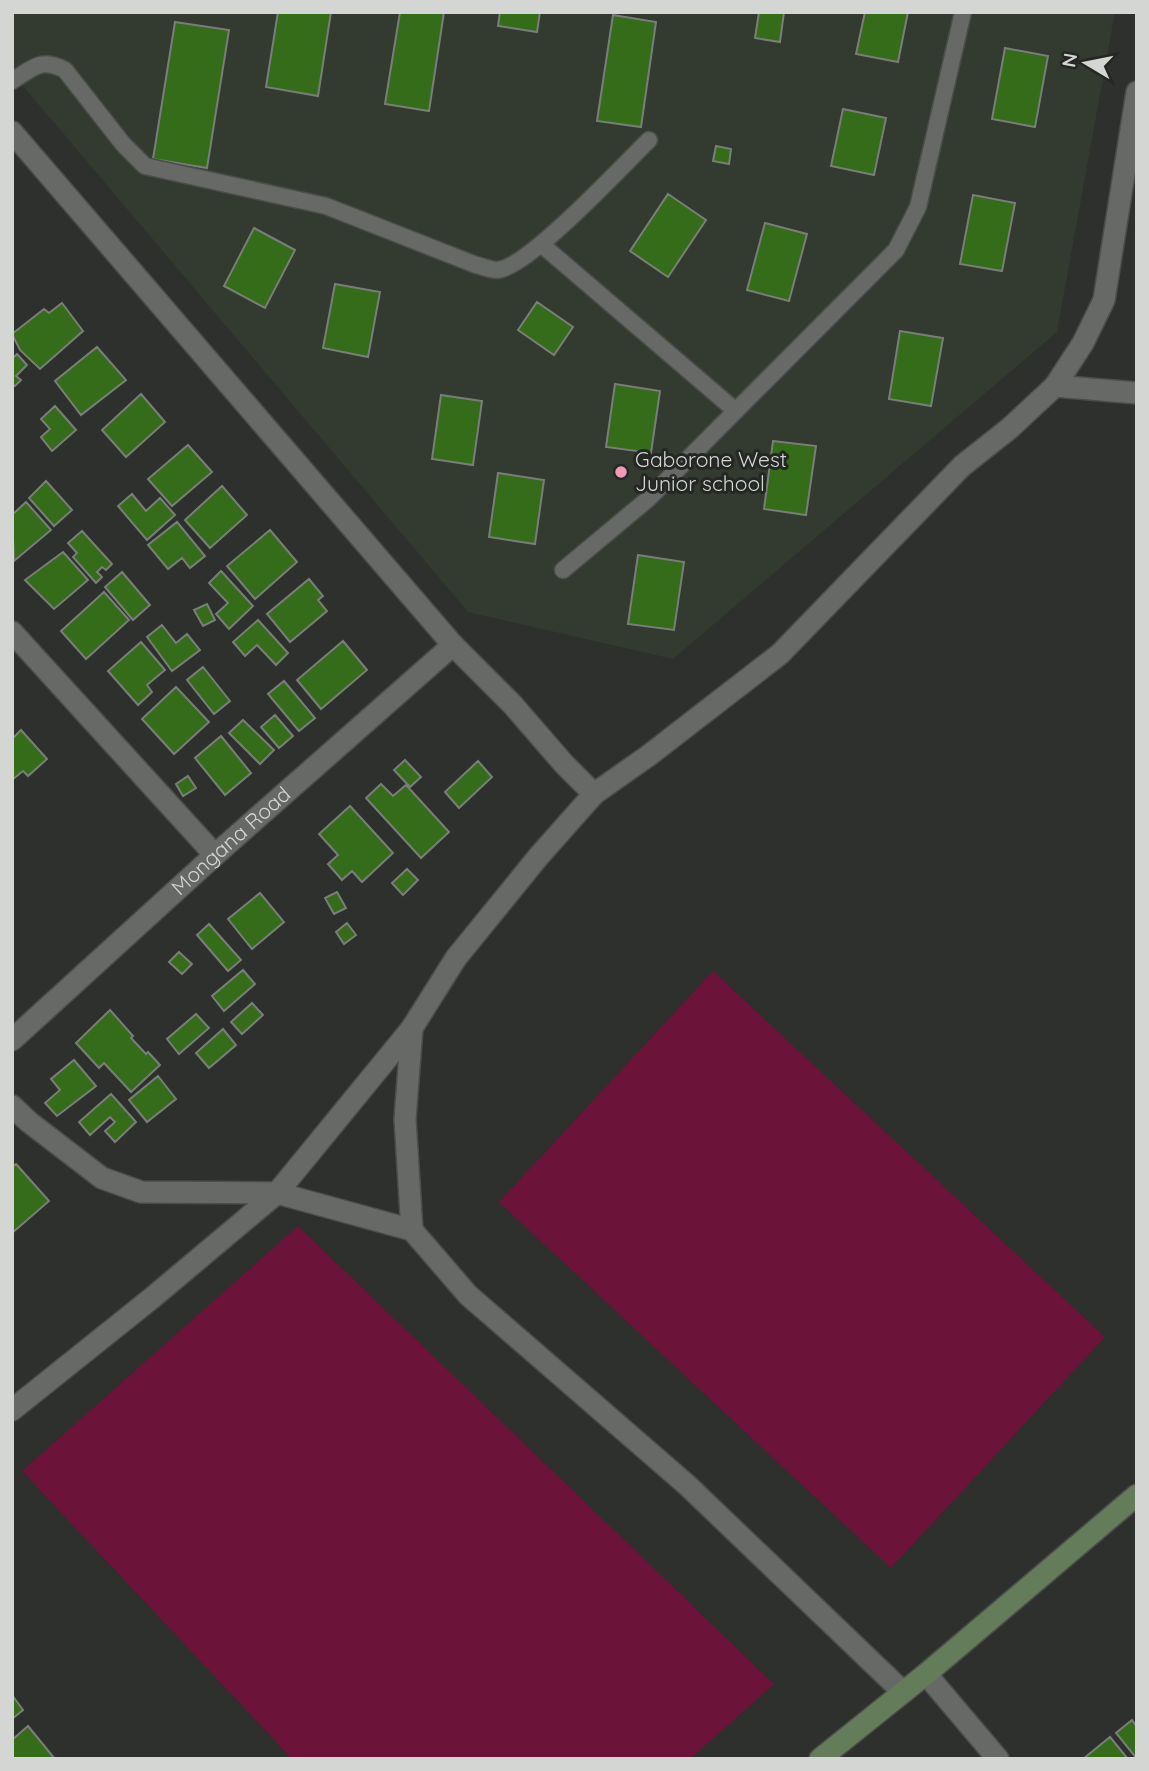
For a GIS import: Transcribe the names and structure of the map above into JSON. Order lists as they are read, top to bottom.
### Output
{
  "streets": {
    "street": ["Mongana Road"]
  },
  "places": ["Gaborone West Junior school"],
  "north": "left"
}
